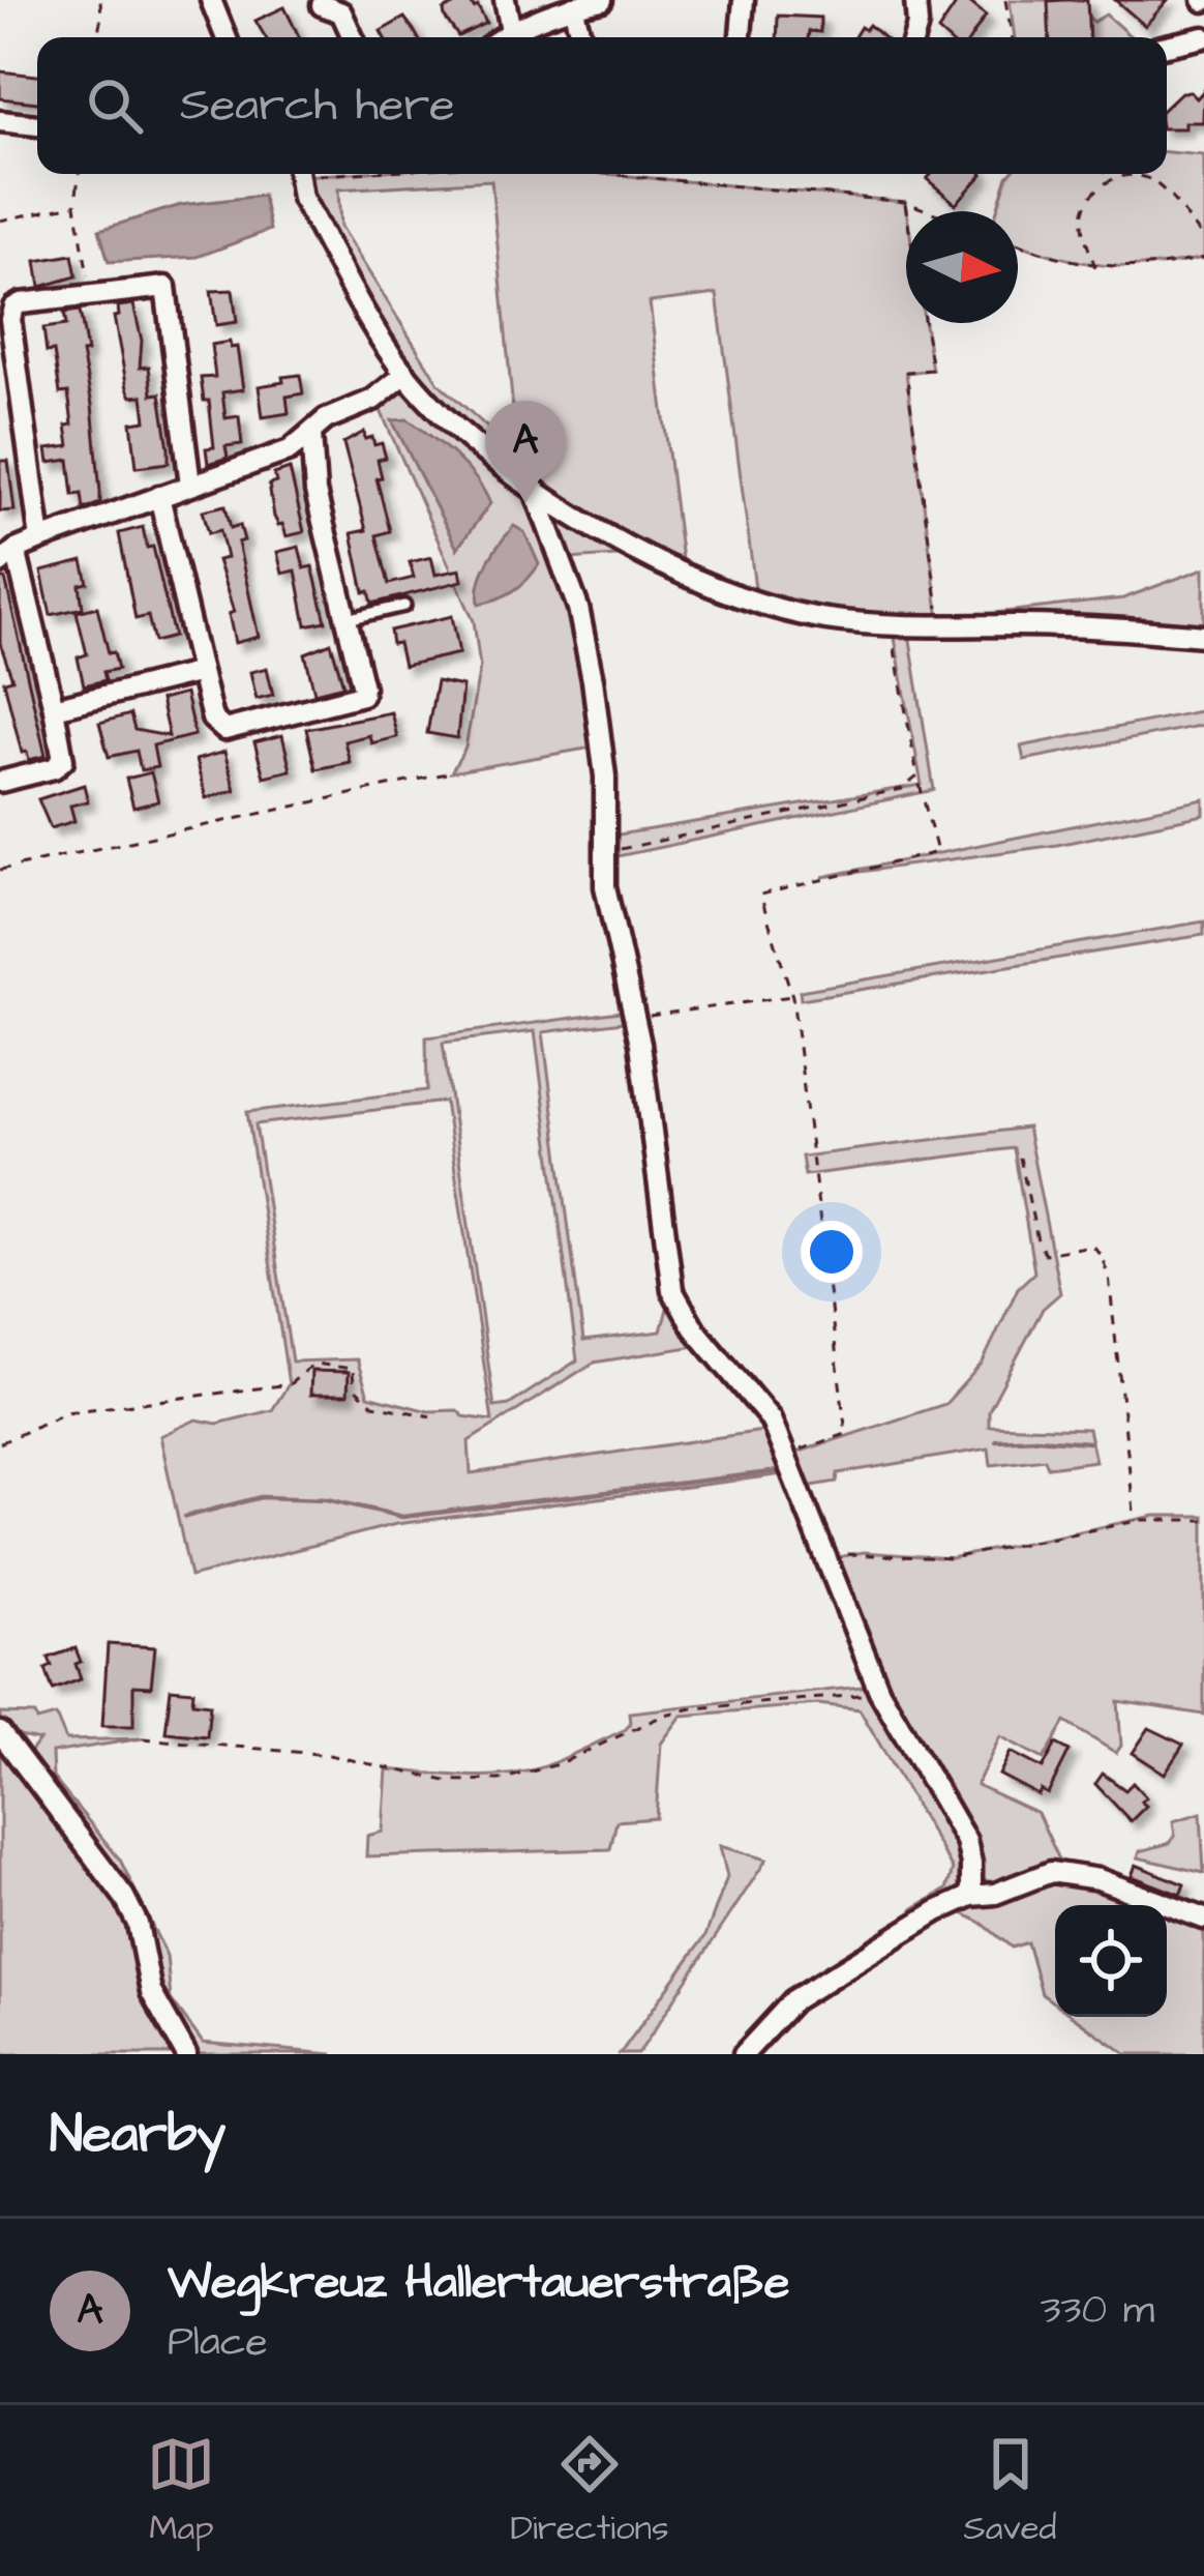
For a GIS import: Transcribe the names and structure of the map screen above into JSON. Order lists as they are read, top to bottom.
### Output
{
  "north": "right",
  "page": {
    "search": "Search here",
    "pins": "A",
    "heading": "Nearby",
    "list": [
      {
        "mark": "A",
        "name": "Wegkreuz Hallertauerstraße",
        "note": "Place",
        "value": "330 m"
      }
    ],
    "nav": ["Map", "Directions", "Saved"]
  }
}
